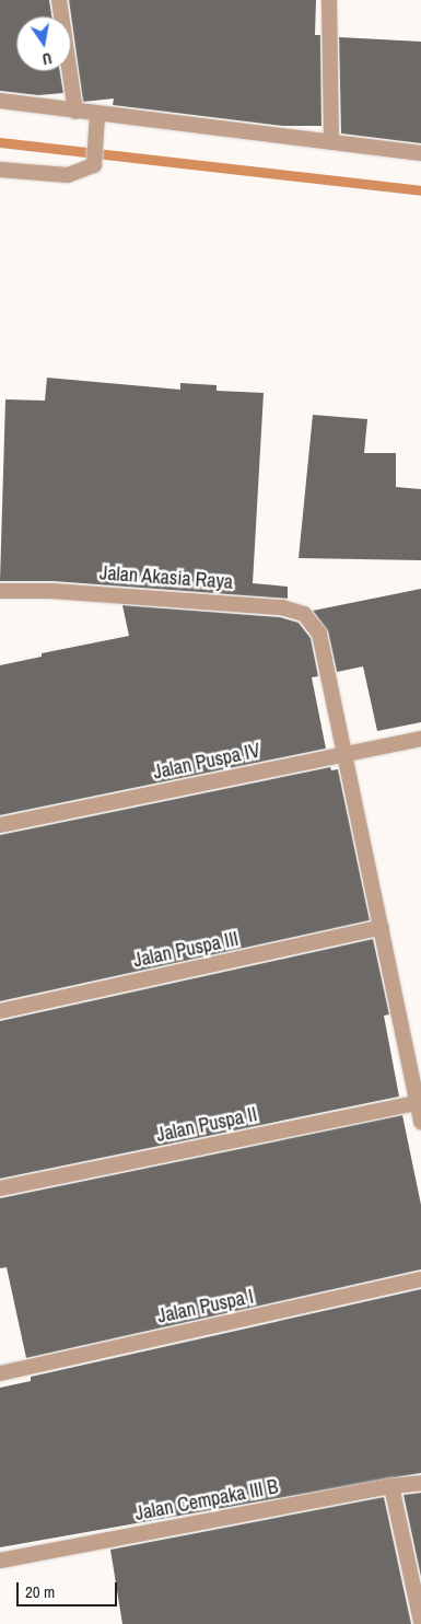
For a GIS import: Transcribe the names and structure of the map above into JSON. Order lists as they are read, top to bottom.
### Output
{
  "streets": {
    "street": [
      "Jalan Akasia Raya",
      "Jalan Puspa IV",
      "Jalan Puspa III",
      "Jalan Puspa II",
      "Jalan Puspa I",
      "Jalan Cempaka III B"
    ]
  },
  "crossings": [
    ["Jalan Akasia Raya", "Jalan Puspa IV"]
  ],
  "scale_bar": "20 m",
  "north": "bottom"
}
